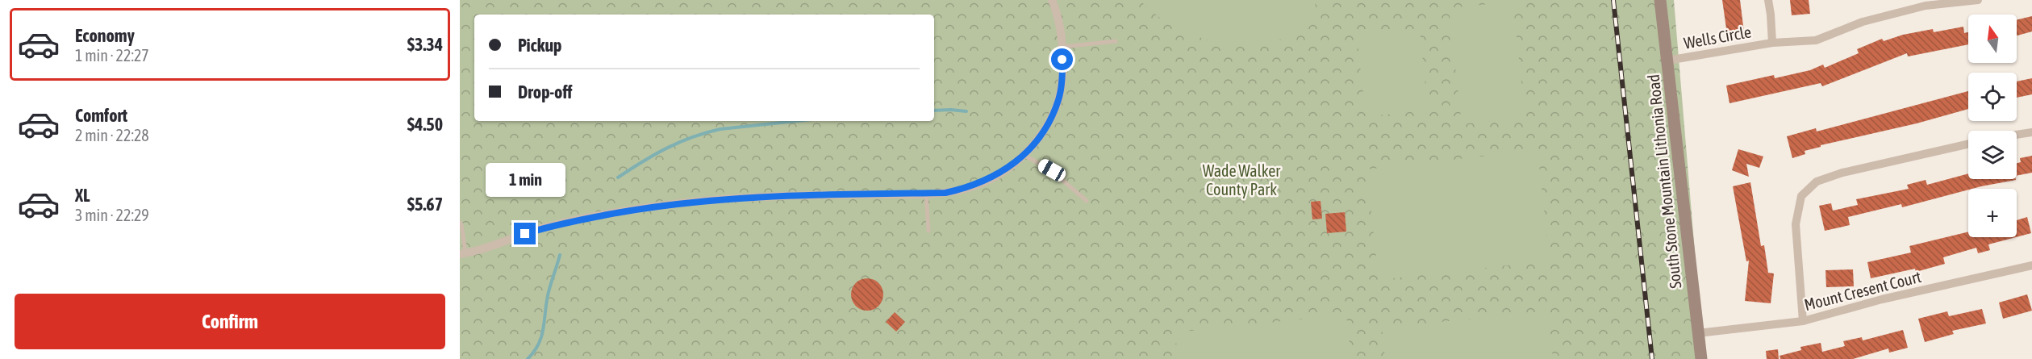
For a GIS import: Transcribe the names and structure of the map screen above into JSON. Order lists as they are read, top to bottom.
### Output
{
  "streets": {
    "main road": ["South Stone Mountain Lithonia Road"],
    "street": ["Wells Circle", "Mount Cresent Court"]
  },
  "crossings": [
    ["Wells Circle", "South Stone Mountain Lithonia Road"],
    ["South Stone Mountain Lithonia Road", "Mount Cresent Court"]
  ],
  "parks": ["Wade Walker County Park"],
  "north": "top",
  "page": {
    "list": [
      {
        "name": "Economy",
        "note": "1 min · 22:27",
        "value": "$3.34"
      },
      {
        "name": "Comfort",
        "note": "2 min · 22:28",
        "value": "$4.50"
      },
      {
        "name": "XL",
        "note": "3 min · 22:29",
        "value": "$5.67"
      }
    ],
    "map_buttons": "+",
    "banner": ["Pickup", "Drop-off"],
    "bubble": "1 min",
    "buttons": "Confirm"
  }
}
